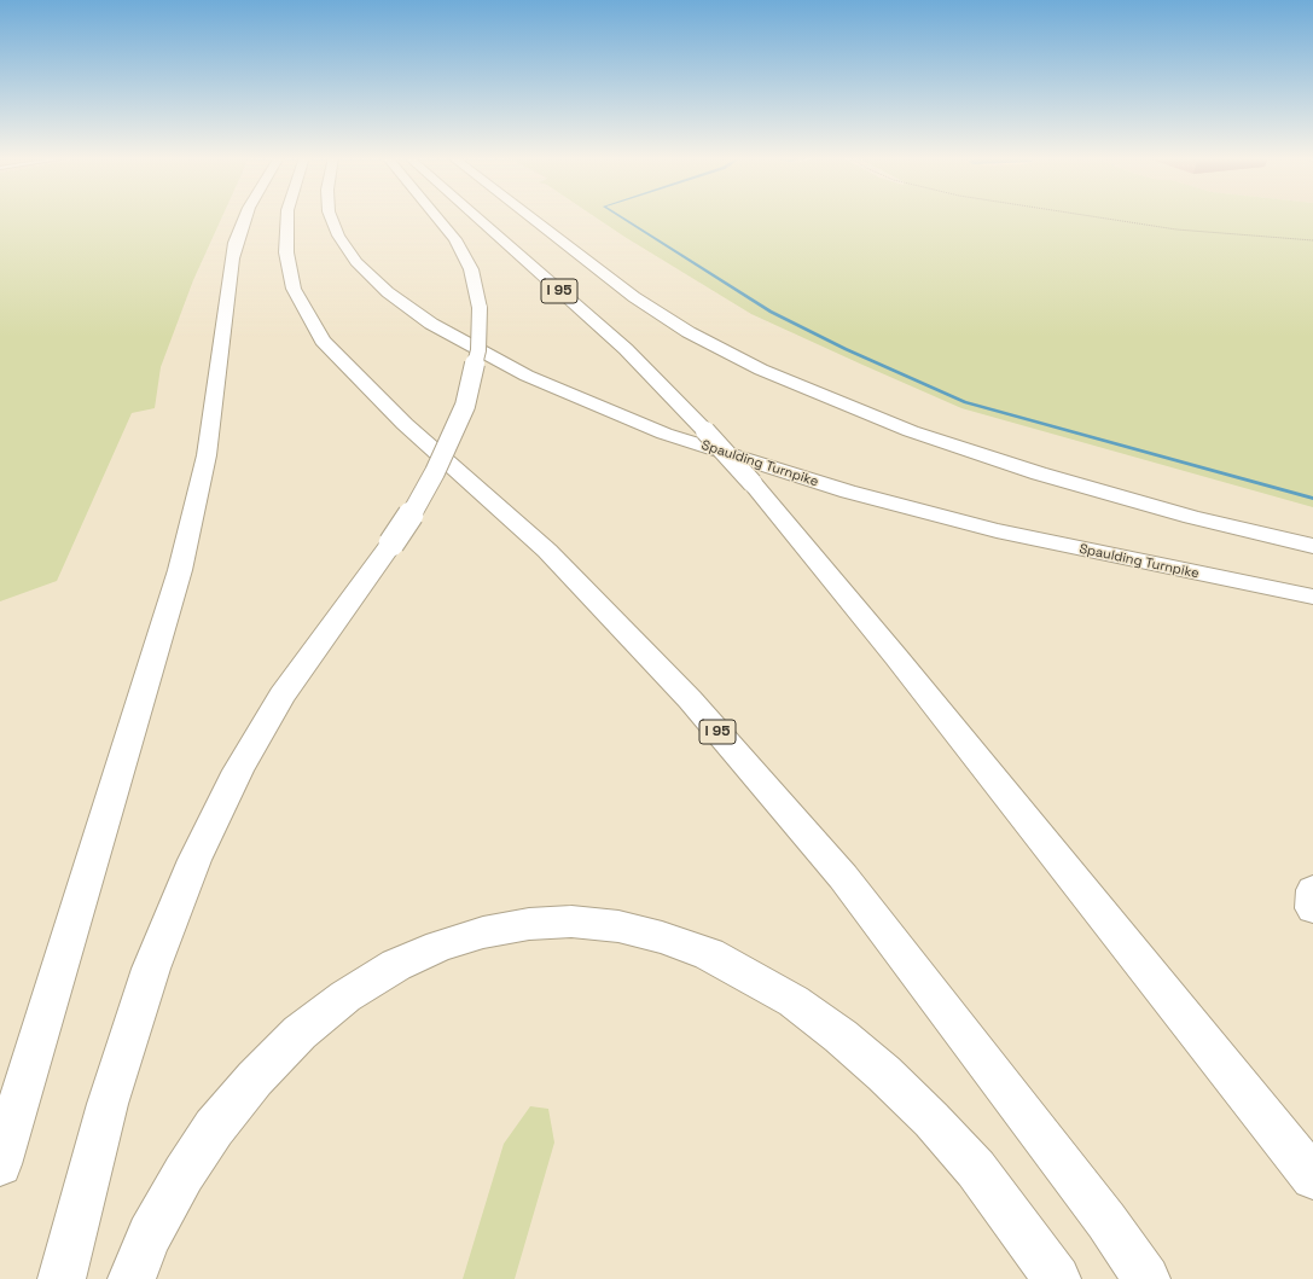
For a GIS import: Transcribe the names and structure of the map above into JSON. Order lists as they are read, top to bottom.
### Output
{
  "streets": {
    "highway": ["I 95", "Spaulding Turnpike"]
  }
}
